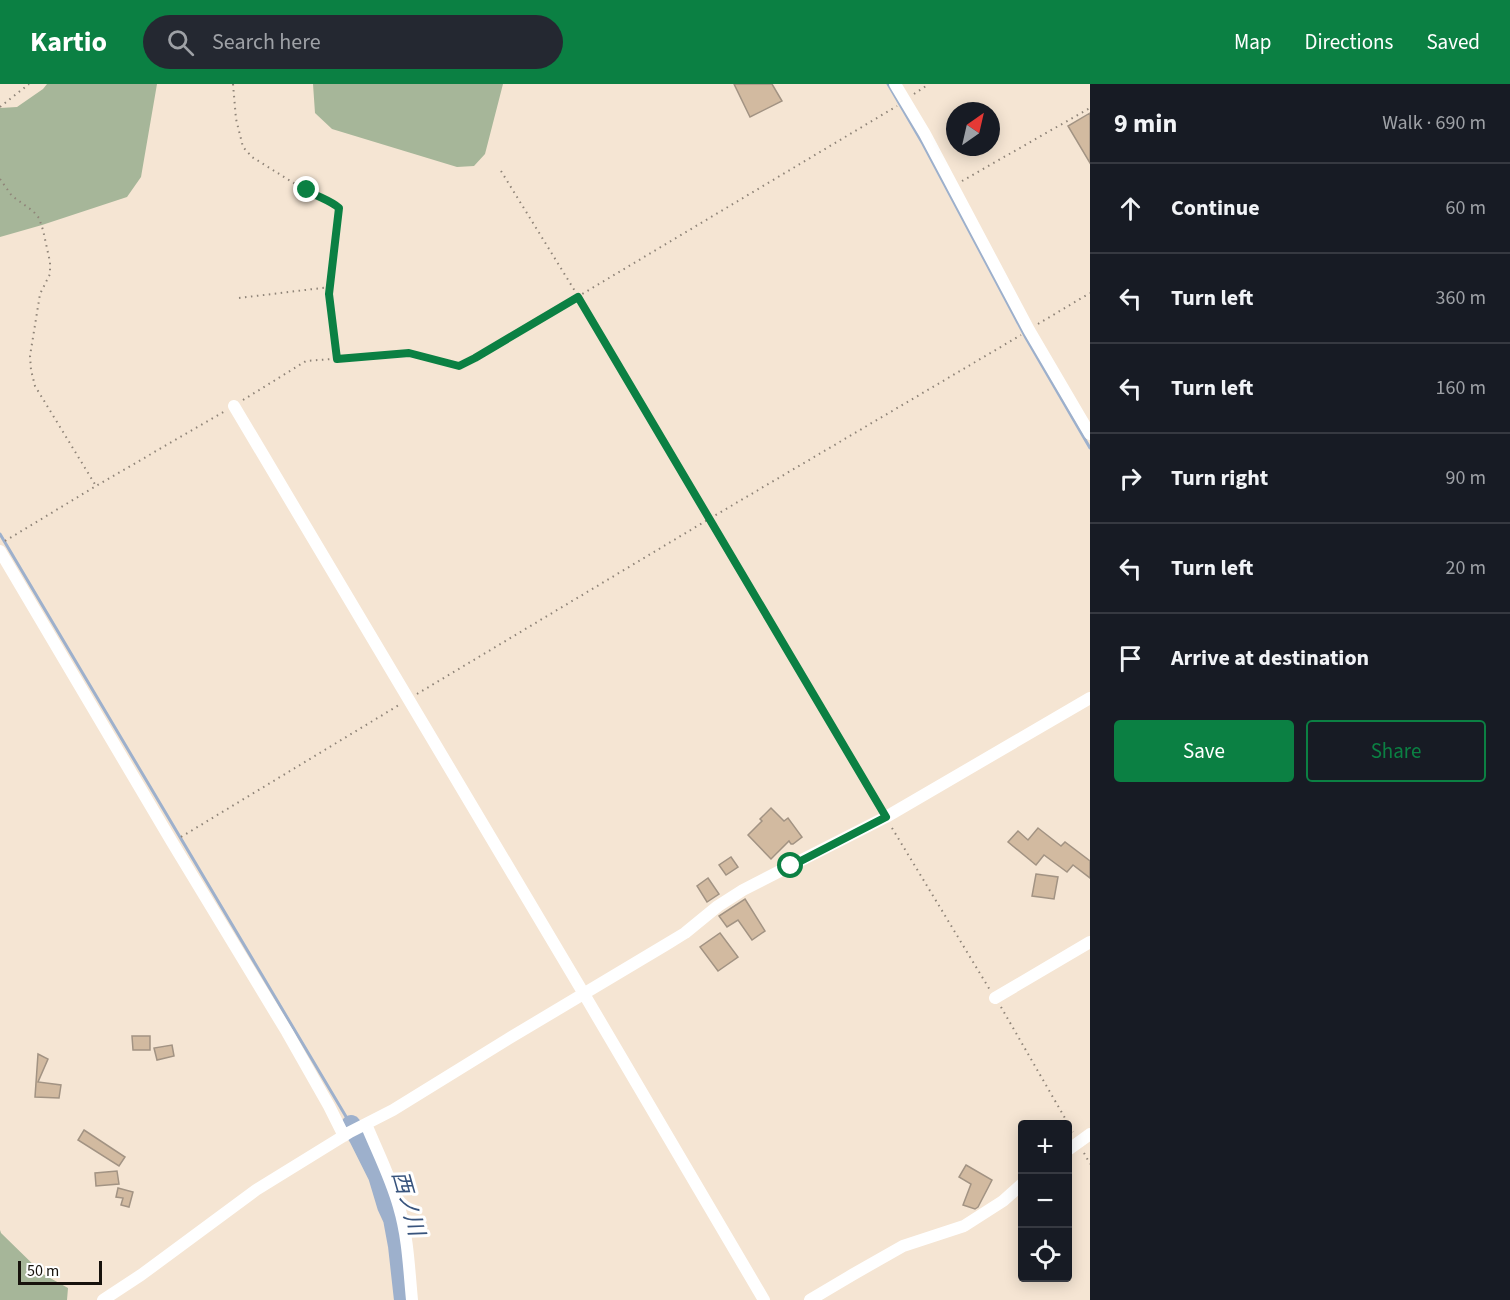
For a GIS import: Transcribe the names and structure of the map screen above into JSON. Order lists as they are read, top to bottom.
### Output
{
  "water": ["西ノ川"],
  "scale_bar": "50 m",
  "north": "top right",
  "page": {
    "header": "Kartio",
    "search": "Search here",
    "nav": ["Map", "Directions", "Saved"],
    "heading": ["9 min", "Walk · 690 m"],
    "list": [
      ["Continue", "60 m"],
      ["Turn left", "360 m"],
      ["Turn left", "160 m"],
      ["Turn right", "90 m"],
      ["Turn left", "20 m"],
      "Arrive at destination"
    ],
    "buttons": ["Save", "Share"],
    "map_buttons": ["+", "−"],
    "scale": "50 m"
  }
}
